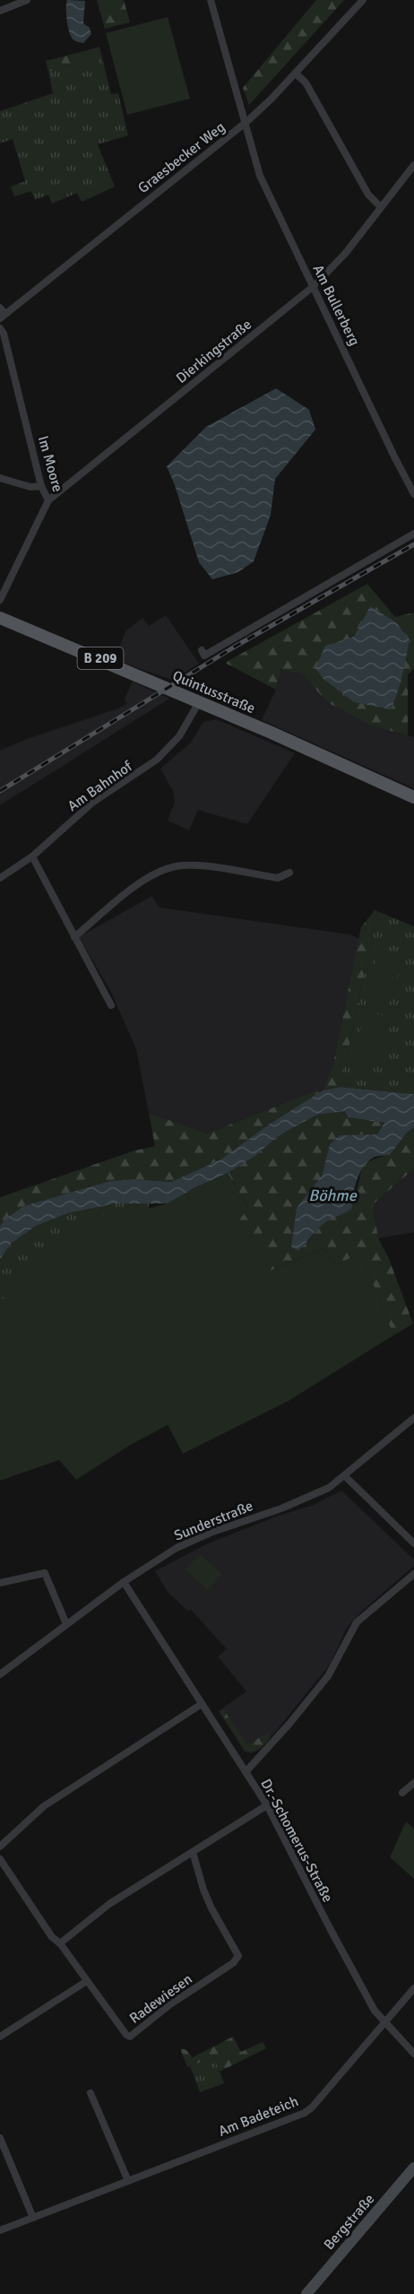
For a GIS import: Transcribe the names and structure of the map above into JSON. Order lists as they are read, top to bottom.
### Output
{
  "streets": {
    "main road": ["B 209", "Quintusstraße", "Bergstraße"],
    "street": [
      "Graesbecker Weg",
      "Am Bullerberg",
      "Dierkingstraße",
      "Im Moore",
      "Am Bahnhof",
      "Sunderstraße",
      "Dr.-Schomerus-Straße",
      "Radewiesen",
      "Am Badeteich"
    ]
  },
  "crossings": [
    ["Graesbecker Weg", "Am Bullerberg"],
    ["Am Bullerberg", "Dierkingstraße"],
    ["Dierkingstraße", "Im Moore"],
    ["Quintusstraße", "Am Bahnhof"],
    ["Sunderstraße", "Dr.-Schomerus-Straße"],
    ["Dr.-Schomerus-Straße", "Am Badeteich"]
  ],
  "water": ["Böhme"]
}
